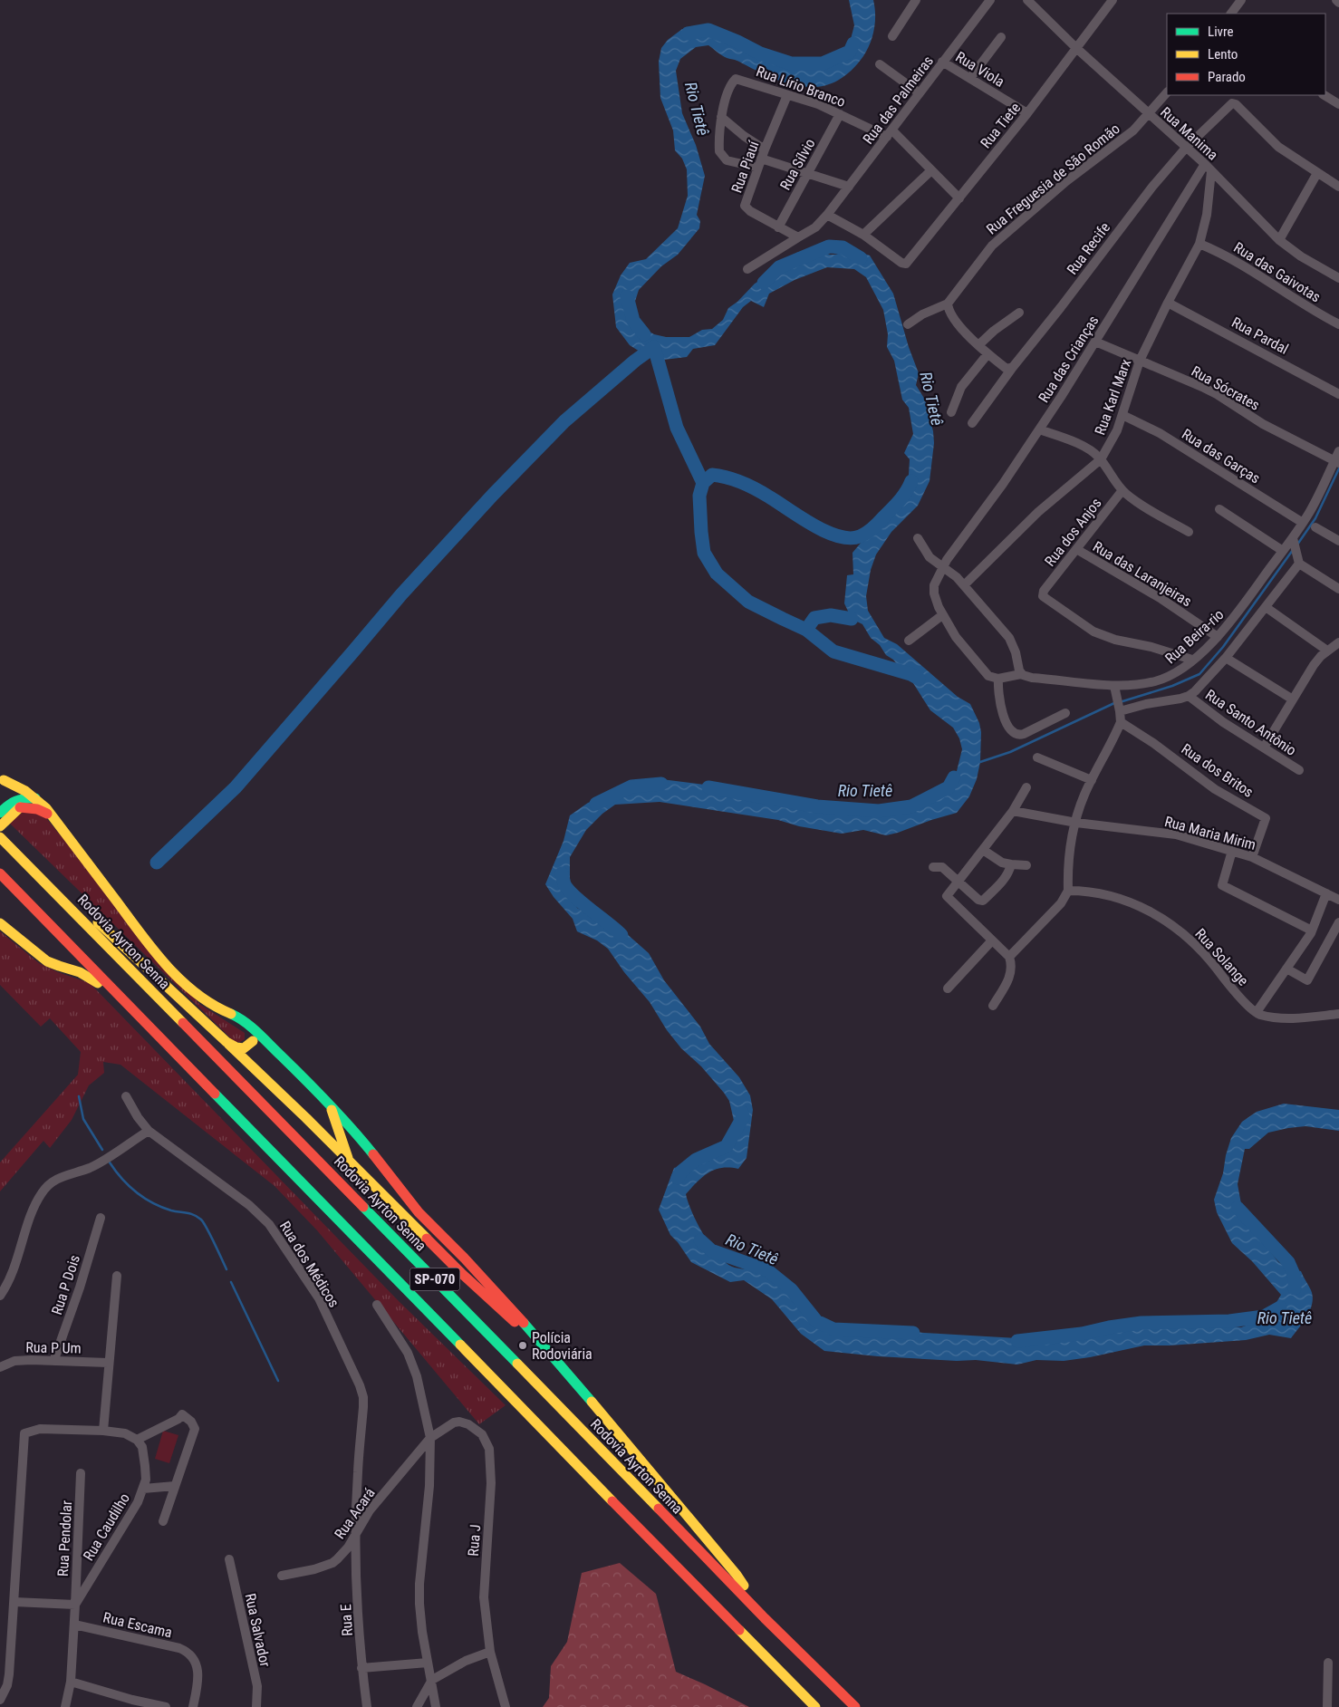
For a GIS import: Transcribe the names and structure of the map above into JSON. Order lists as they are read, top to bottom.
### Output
{
  "streets": {
    "main road": ["Rodovia Ayrton Senna", "SP-070"],
    "street": [
      "Rua Viola",
      "Rua Lírio Branco",
      "Rua das Palmeiras",
      "Rua Tiete",
      "Rua Manima",
      "Rua Sílvio",
      "Rua Piauí",
      "Rua Freguesia de São Romão",
      "Rua Recife",
      "Rua das Gaivotas",
      "Rua Pardal",
      "Rua das Crianças",
      "Rua Sócrates",
      "Rua Karl Marx",
      "Rua das Garças",
      "Rua dos Anjos",
      "Rua das Laranjeiras",
      "Rua Beira-rio",
      "Rua Santo Antônio",
      "Rua dos Britos",
      "Rua Maria Mirim",
      "Rua Solange",
      "Rua dos Médicos",
      "Rua P Dois",
      "Rua P Um",
      "Rua Acará",
      "Rua Caudilho",
      "Rua Pendolar",
      "Rua J",
      "Rua E",
      "Rua Escama",
      "Rua Salvador"
    ]
  },
  "crossings": [
    ["Rua Viola", "Rua das Palmeiras"],
    ["Rua Viola", "Rua Tiete"],
    ["Rua Lírio Branco", "Rua das Palmeiras"],
    ["Rua Lírio Branco", "Rua Tiete"],
    ["Rua Lírio Branco", "Rua Sílvio"],
    ["Rua Lírio Branco", "Rua Piauí"],
    ["Rua Tiete", "Rua Manima"],
    ["Rua Manima", "Rua Freguesia de São Romão"],
    ["Rua Manima", "Rua Recife"],
    ["Rua Manima", "Rua das Crianças"],
    ["Rua Manima", "Rua Karl Marx"],
    ["Rua Sílvio", "Rua Piauí"],
    ["Rua das Gaivotas", "Rua Karl Marx"],
    ["Rua Pardal", "Rua Karl Marx"],
    ["Rua das Crianças", "Rua Sócrates"],
    ["Rua das Crianças", "Rua Karl Marx"],
    ["Rua Sócrates", "Rua Karl Marx"],
    ["Rua Sócrates", "Rua Beira-rio"],
    ["Rua Karl Marx", "Rua das Garças"],
    ["Rua das Garças", "Rua Beira-rio"],
    ["Rua dos Anjos", "Rua das Laranjeiras"],
    ["Rua dos Anjos", "Rua Beira-rio"],
    ["Rua das Laranjeiras", "Rua Beira-rio"],
    ["Rua dos Britos", "Rua Maria Mirim"],
    ["Rua dos Médicos", "Rua Acará"],
    ["Rua dos Médicos", "Rua E"],
    ["Rua P Dois", "Rua P Um"],
    ["Rua Acará", "Rua J"],
    ["Rua Acará", "Rua E"],
    ["Rua Caudilho", "Rua Pendolar"],
    ["Rua Caudilho", "Rua Escama"]
  ],
  "water": ["Rio Tietê"],
  "places": ["Polícia Rodoviária"],
  "legend": ["Livre", "Lento", "Parado"]
}
